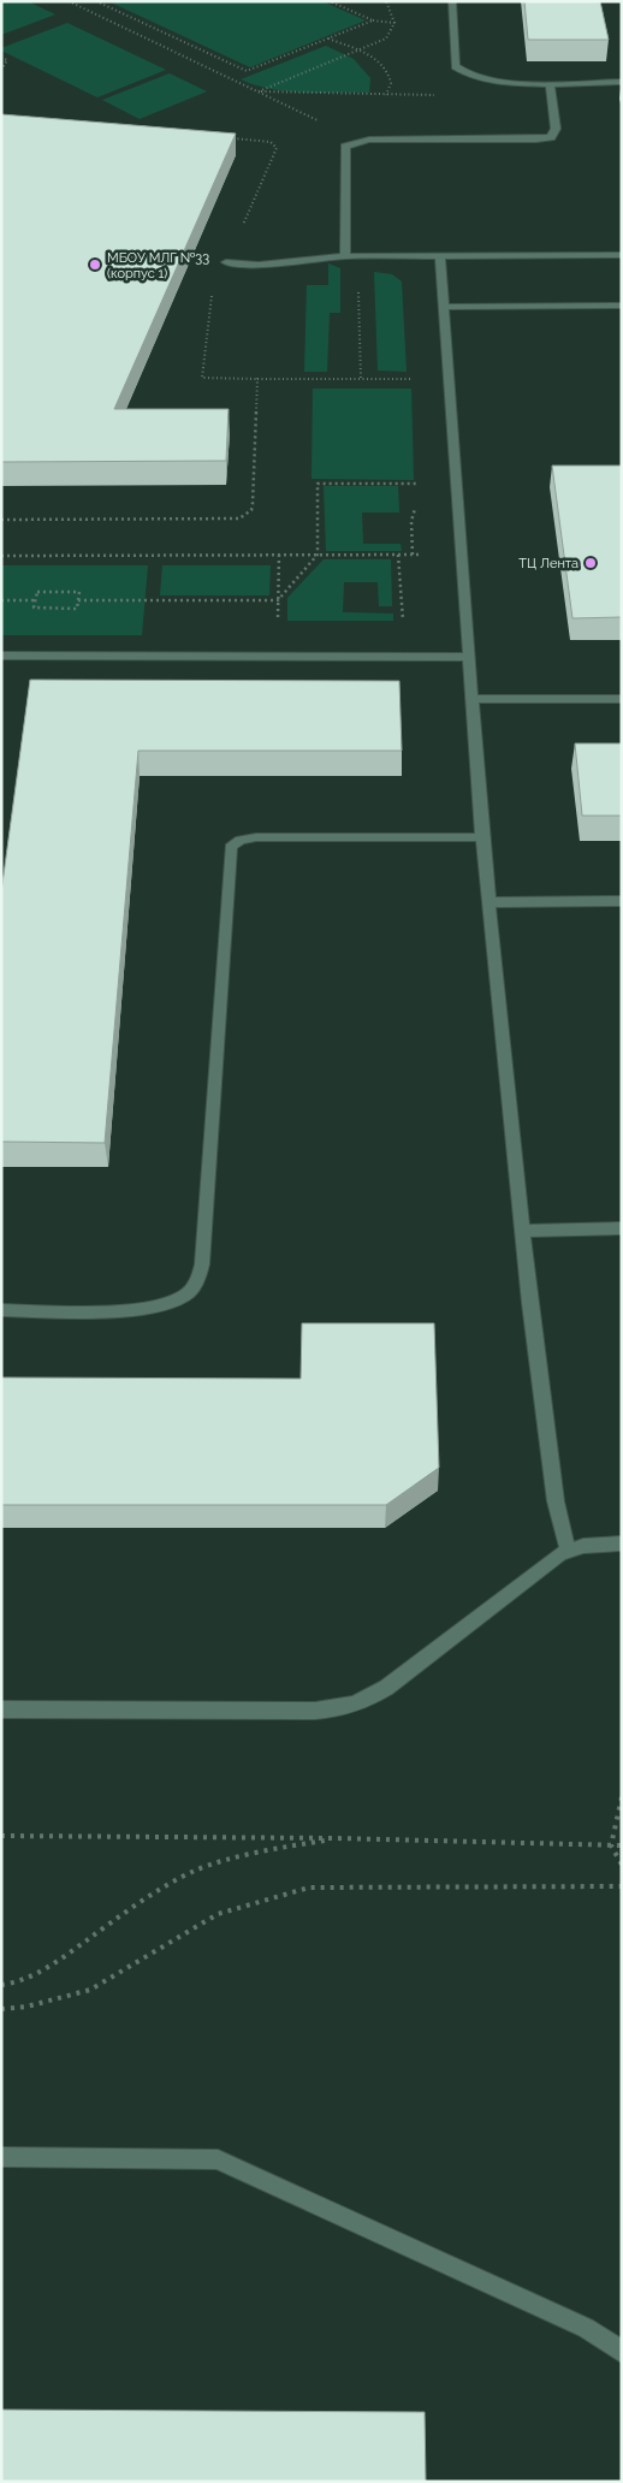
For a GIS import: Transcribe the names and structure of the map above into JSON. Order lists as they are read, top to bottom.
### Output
{
  "places": ["МБОУ МЛГ №33 (корпус 1)", "ТЦ Лента"]
}
